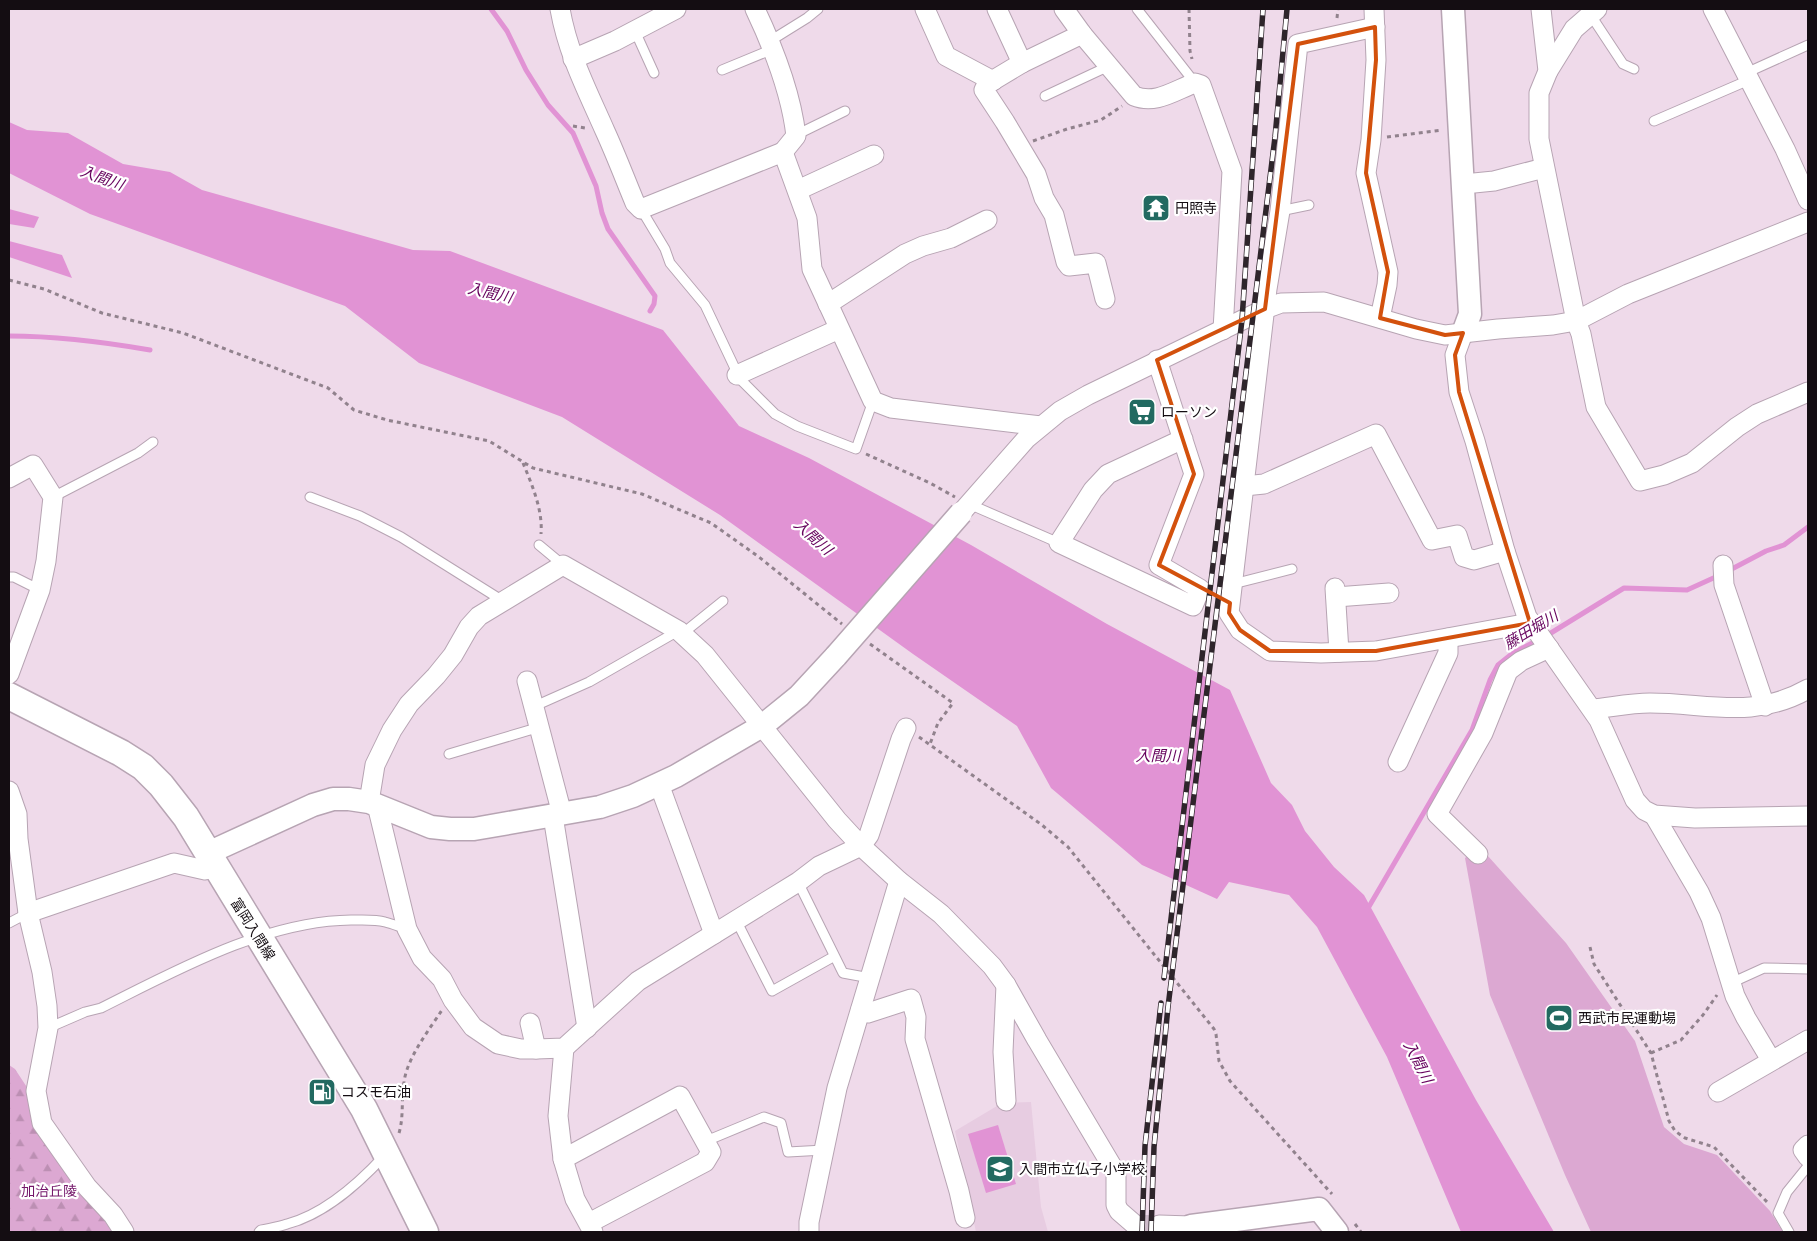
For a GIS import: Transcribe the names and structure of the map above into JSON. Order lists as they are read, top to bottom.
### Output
{
  "streets": {
    "main road": ["富岡入間線"]
  },
  "water": ["入間川", "藤田堀川"],
  "parks": ["加治丘陵"],
  "places": {
    "temple": ["円照寺"],
    "supermarket": ["ローソン"],
    "sports": ["西武市民運動場"],
    "fuel station": ["コスモ石油"],
    "school or university": ["入間市立仏子小学校"]
  }
}
